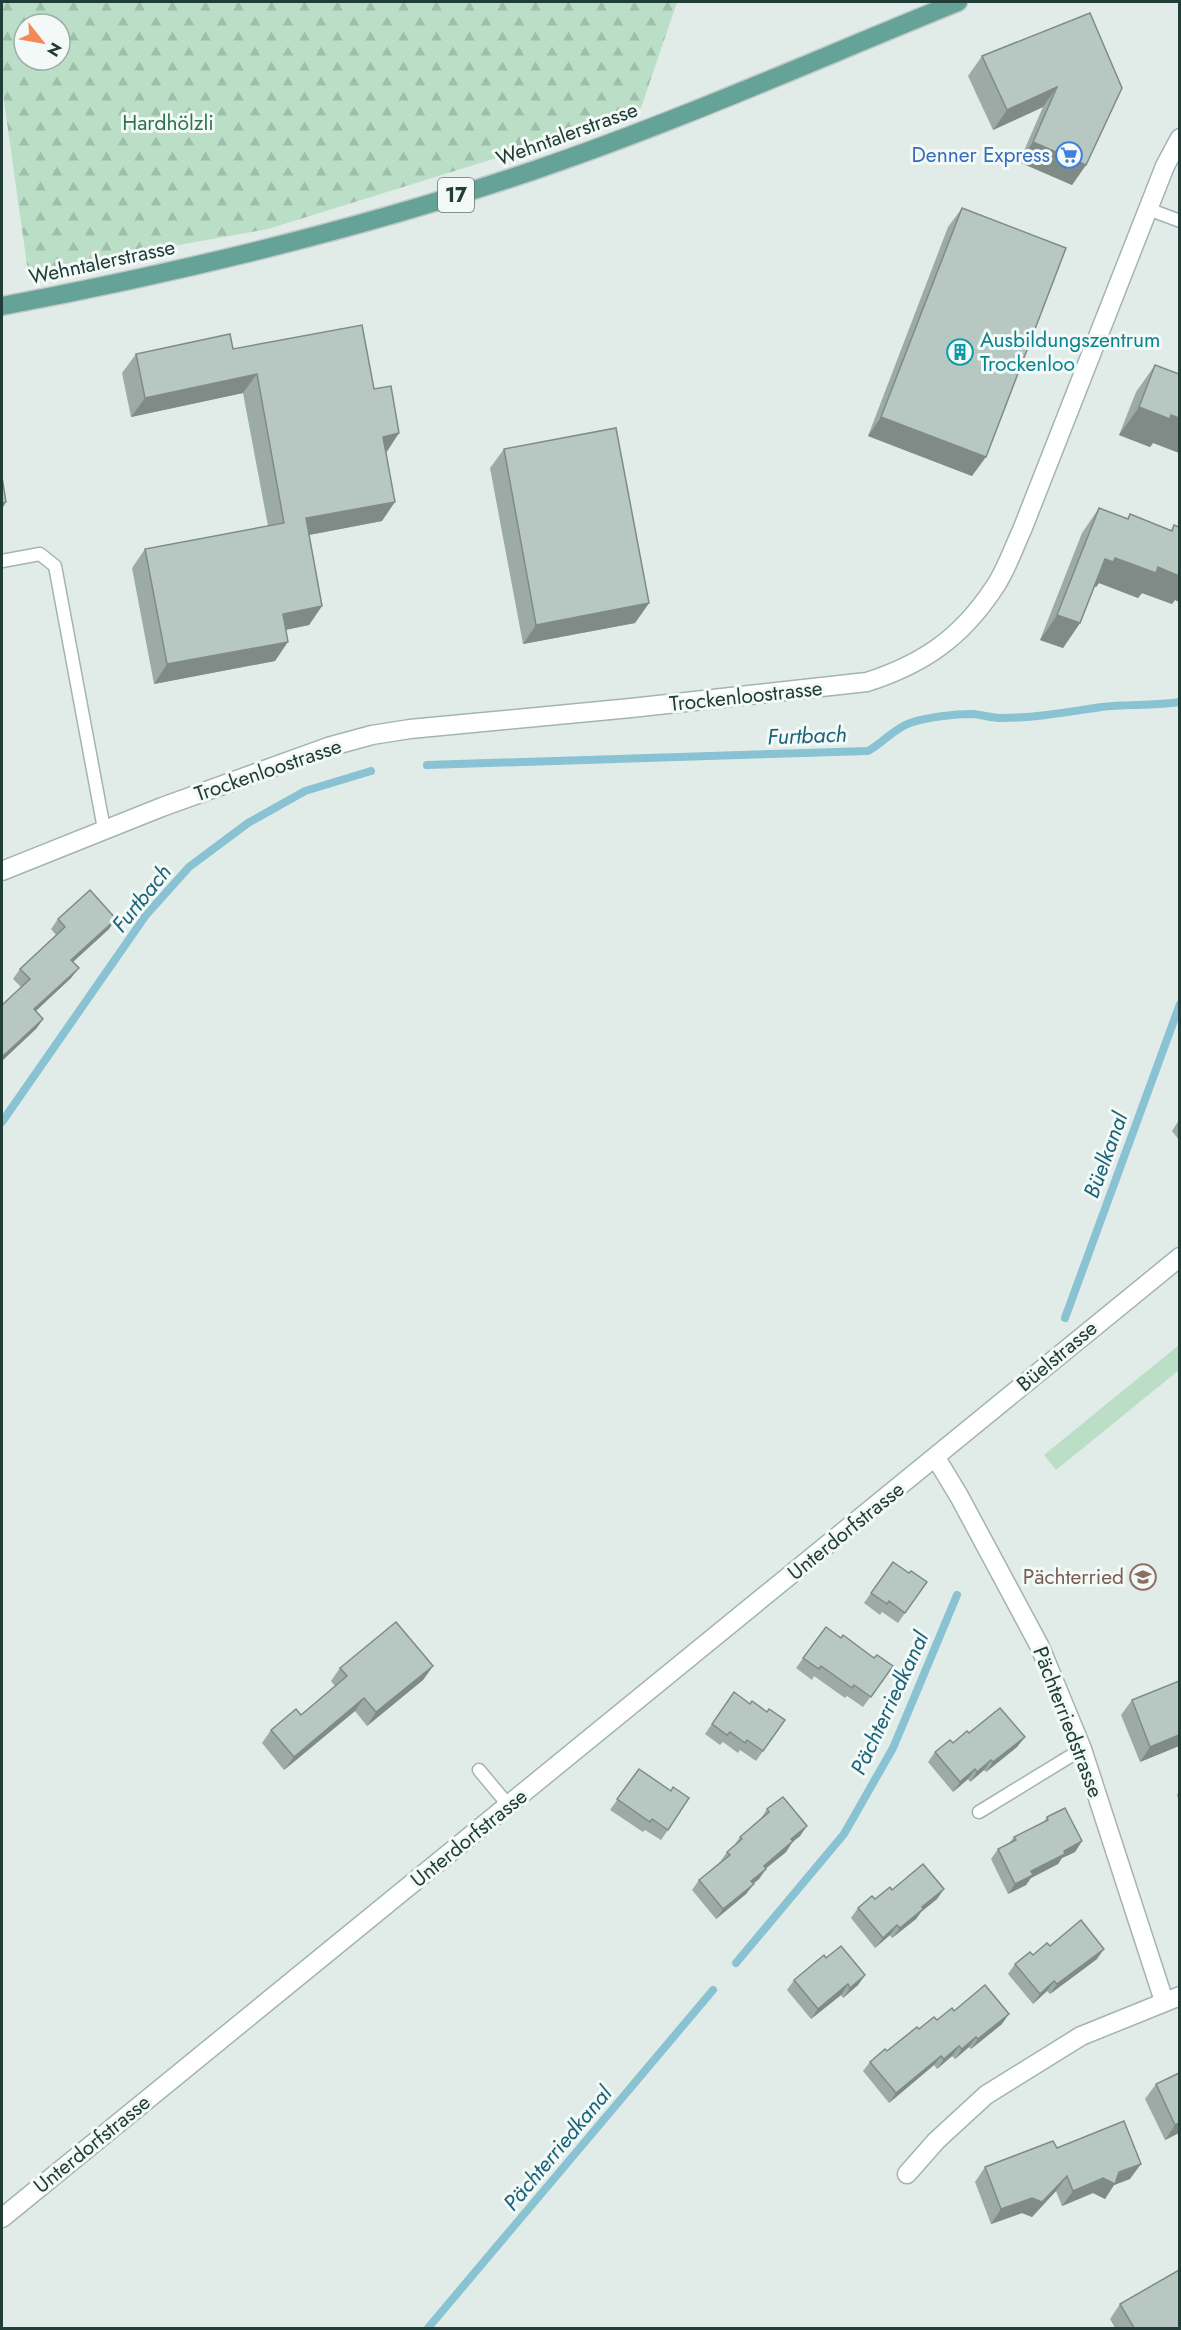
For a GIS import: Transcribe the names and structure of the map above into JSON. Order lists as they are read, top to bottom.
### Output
{
  "streets": {
    "main road": ["Wehntalerstrasse", "17"],
    "street": [
      "Trockenloostrasse",
      "Büelstrasse",
      "Unterdorfstrasse",
      "Pächterriedstrasse"
    ]
  },
  "crossings": [
    ["Büelstrasse", "Unterdorfstrasse"],
    ["Büelstrasse", "Pächterriedstrasse"],
    ["Unterdorfstrasse", "Pächterriedstrasse"]
  ],
  "water": ["Furtbach", "Büelkanal", "Pächterriedkanal"],
  "parks": ["Hardhölzli"],
  "places": {
    "supermarket": ["Denner Express"],
    "building": ["Ausbildungszentrum Trockenloo"],
    "school or university": ["Pächterried"]
  },
  "north": "bottom right"
}
